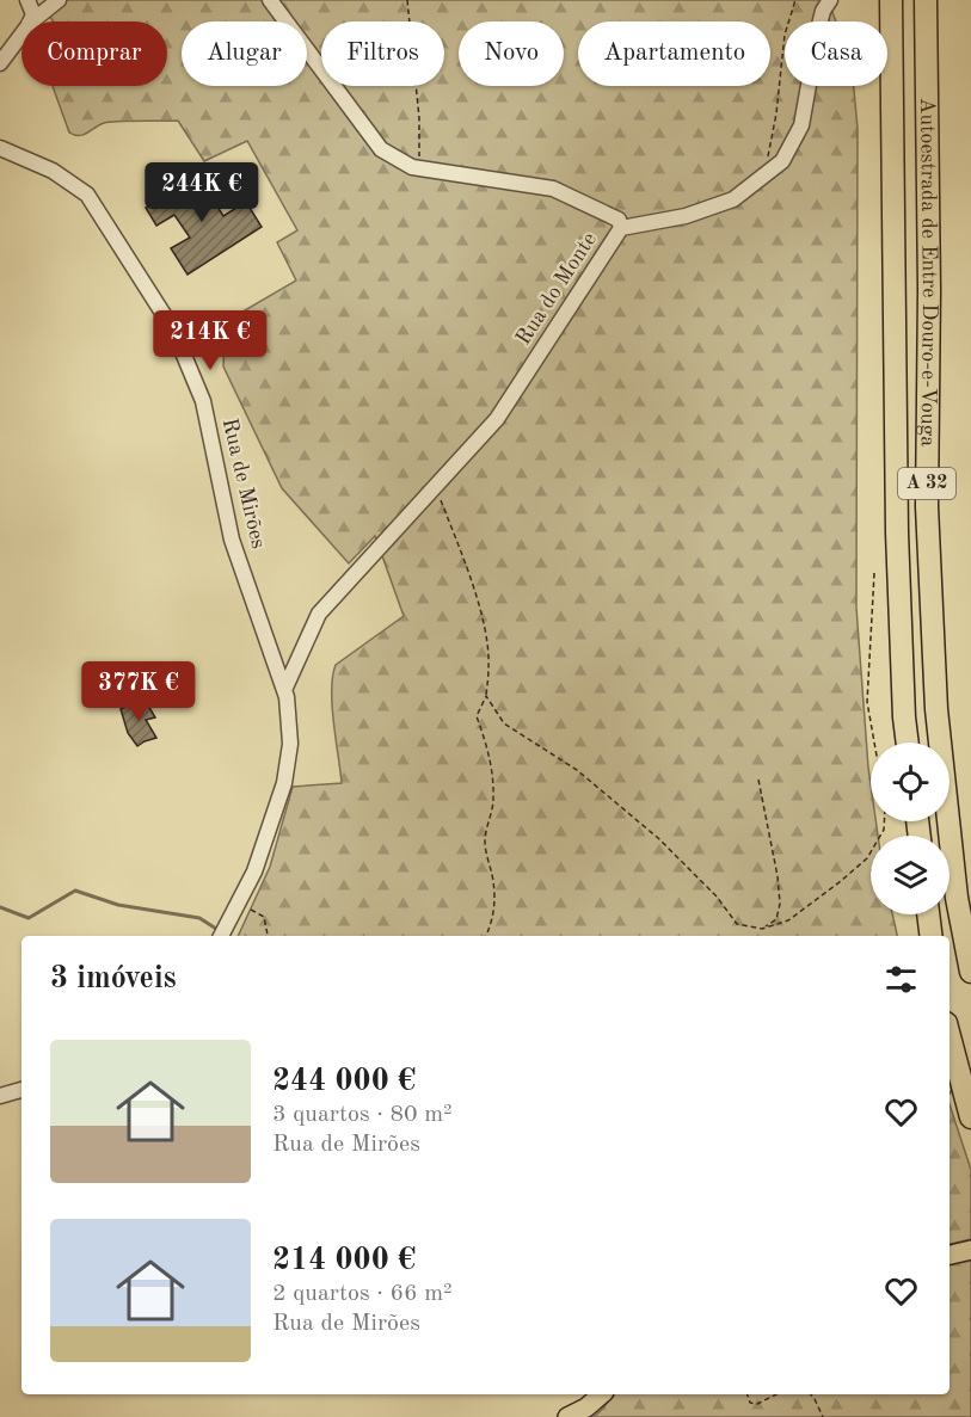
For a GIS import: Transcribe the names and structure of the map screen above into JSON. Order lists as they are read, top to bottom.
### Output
{
  "streets": {
    "highway": ["Autoestrada de Entre Douro-e-Vouga", "A 32"],
    "street": ["Rua do Monte", "Rua de Mirões"]
  },
  "crossings": [
    ["Rua do Monte", "Rua de Mirões"]
  ],
  "page": {
    "chip": [
      "Comprar",
      "Alugar",
      "Filtros",
      "Novo",
      "Apartamento",
      "Casa"
    ],
    "price": ["244K €", "214K €", "377K €"],
    "heading": "3 imóveis",
    "list": [
      {
        "name": "244 000 €",
        "note": "3 quartos · 80 m² · Rua de Mirões"
      },
      {
        "name": "214 000 €",
        "note": "2 quartos · 66 m² · Rua de Mirões"
      }
    ]
  }
}
